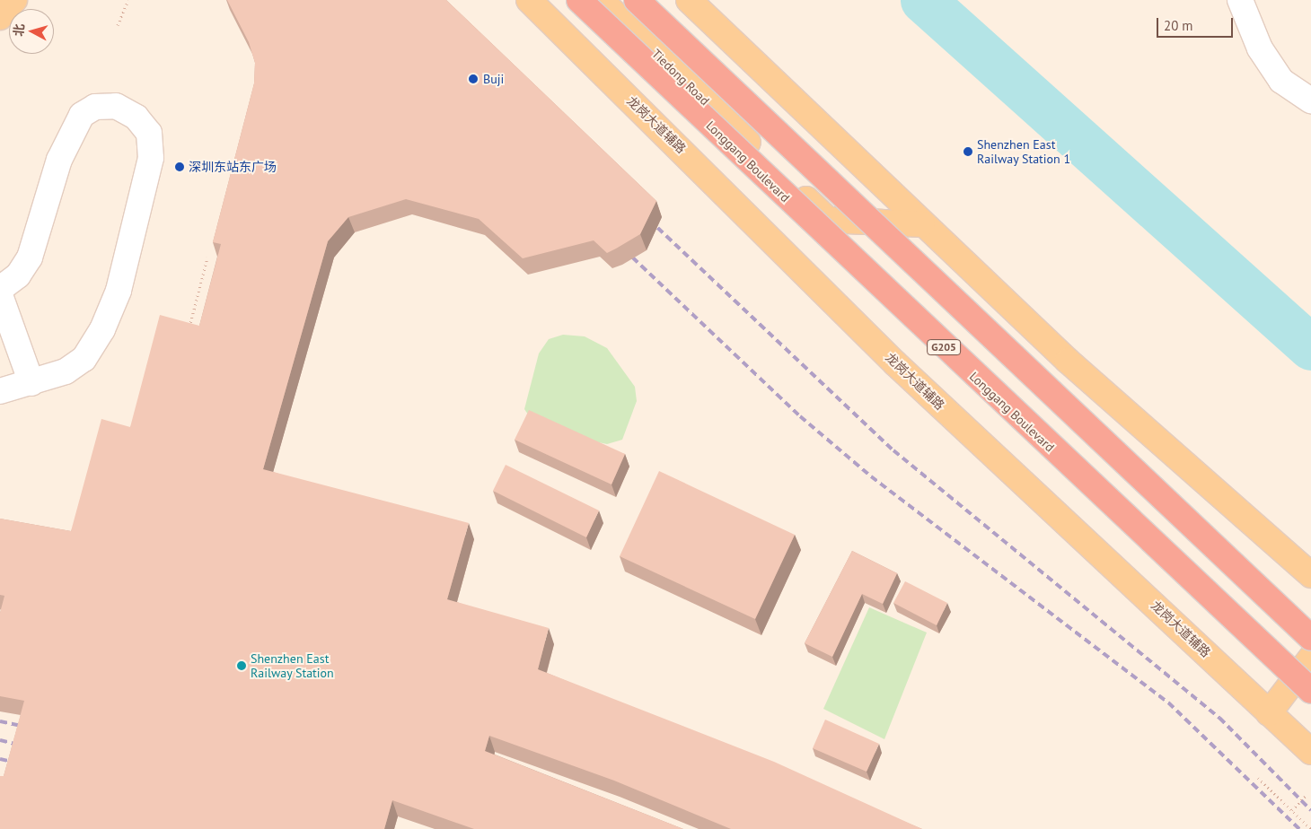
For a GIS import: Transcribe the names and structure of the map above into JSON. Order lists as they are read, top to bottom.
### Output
{
  "streets": {
    "highway": ["Longgang Boulevard", "G205"],
    "main road": ["Tiedong Road", "龙岗大道辅路"]
  },
  "places": [
    "Buji",
    "Shenzhen East Railway Station 1",
    "深圳东站东广场",
    "Shenzhen East Railway Station"
  ],
  "scale_bar": "20 m",
  "north": "left"
}
